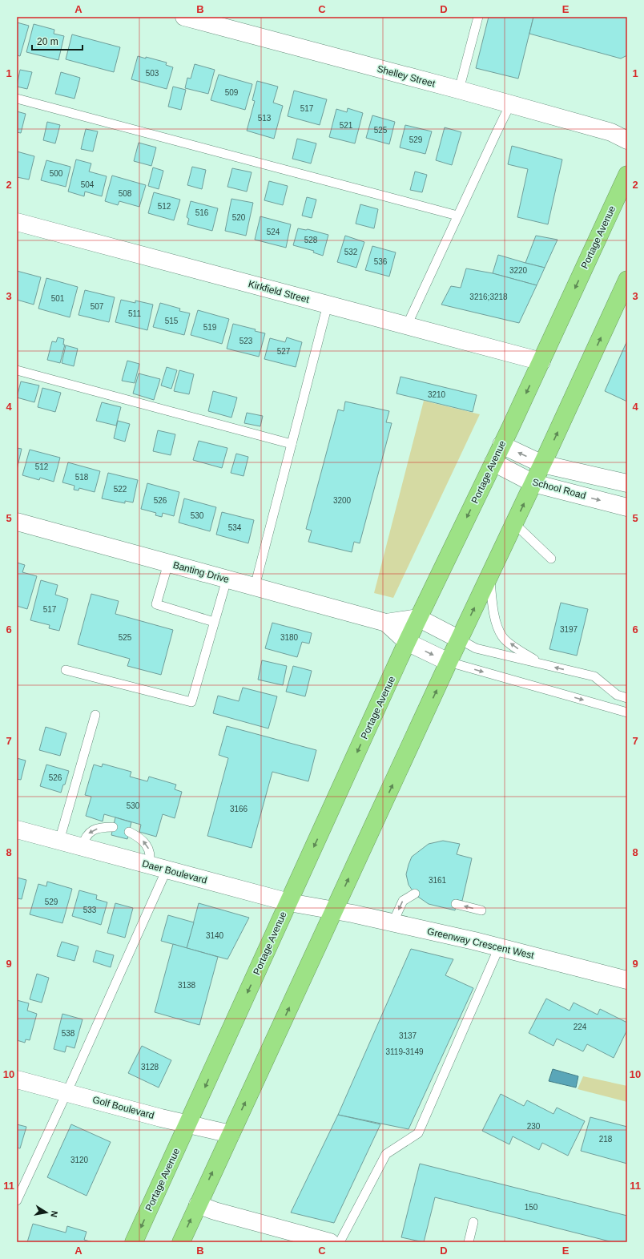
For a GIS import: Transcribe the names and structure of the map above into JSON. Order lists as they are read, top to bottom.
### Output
{
  "streets": {
    "highway": ["Portage Avenue"],
    "street": [
      "Shelley Street",
      "Kirkfield Street",
      "School Road",
      "Banting Drive",
      "Daer Boulevard",
      "Greenway Crescent West",
      "Golf Boulevard"
    ]
  },
  "crossings": [
    ["Portage Avenue", "Kirkfield Street"],
    ["Portage Avenue", "School Road"],
    ["Portage Avenue", "Banting Drive"],
    ["Portage Avenue", "Daer Boulevard"],
    ["Portage Avenue", "Golf Boulevard"],
    ["Daer Boulevard", "Greenway Crescent West"]
  ],
  "house_numbers": [
    "503",
    "509",
    "517",
    "513",
    "521",
    "525",
    "529",
    "500",
    "504",
    "508",
    "512",
    "516",
    "520",
    "524",
    "528",
    "532",
    "536",
    "3220",
    "3216;3218",
    "501",
    "507",
    "511",
    "515",
    "519",
    "523",
    "527",
    "3210",
    "512",
    "518",
    "522",
    "526",
    "3200",
    "530",
    "534",
    "517",
    "3197",
    "525",
    "3180",
    "526",
    "530",
    "3166",
    "3161",
    "529",
    "533",
    "3140",
    "3138",
    "224",
    "538",
    "3137",
    "3119-3149",
    "3128",
    "230",
    "218",
    "3120",
    "150"
  ],
  "scale_bar": "20 m",
  "north": "right",
  "grid": {
    "columns": [
      "A",
      "B",
      "C",
      "D",
      "E"
    ],
    "rows": [
      "1",
      "2",
      "3",
      "4",
      "5",
      "6",
      "7",
      "8",
      "9",
      "10",
      "11"
    ]
  }
}
